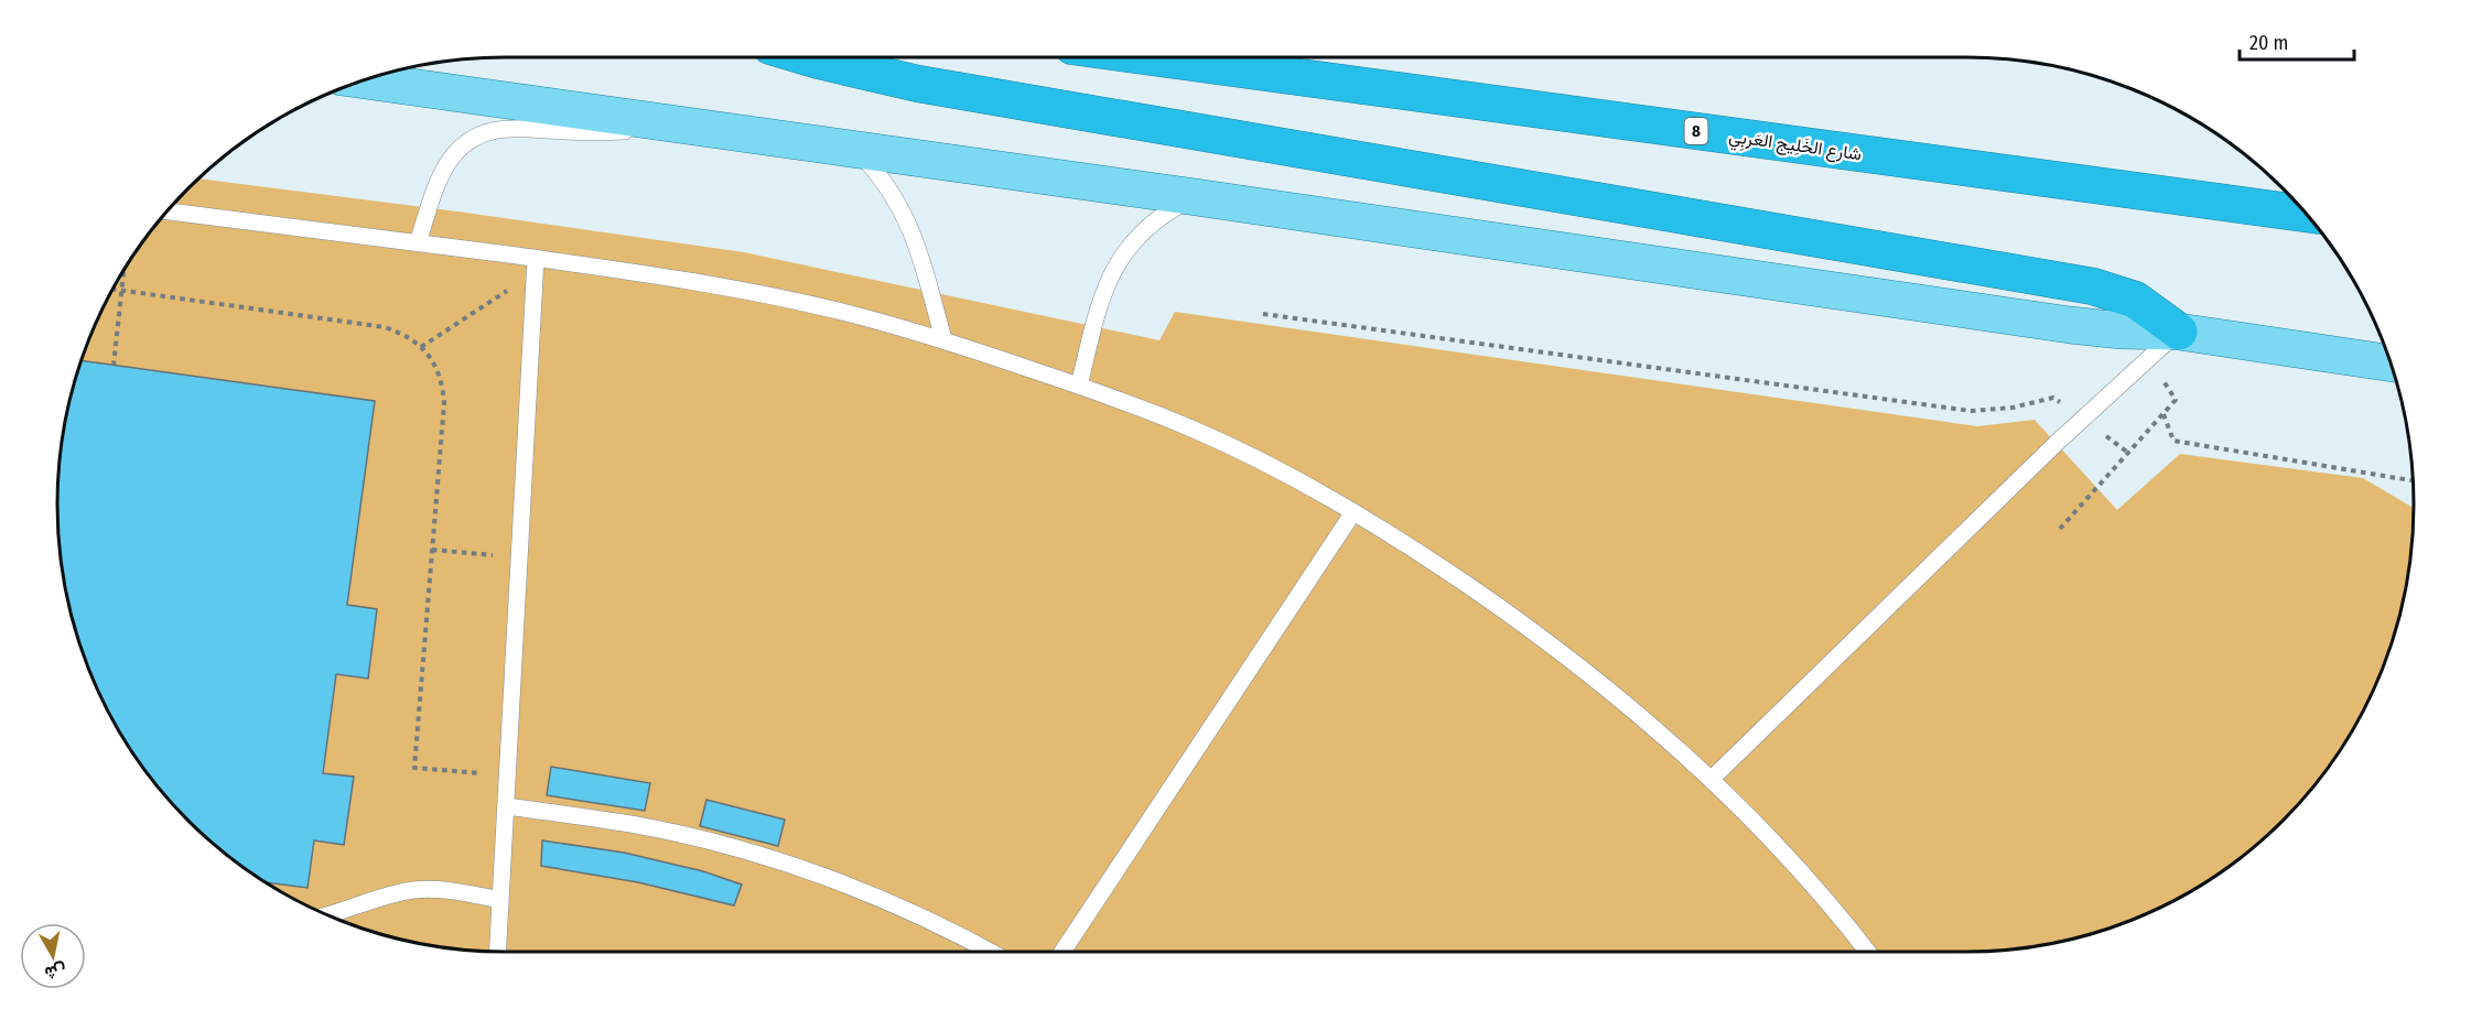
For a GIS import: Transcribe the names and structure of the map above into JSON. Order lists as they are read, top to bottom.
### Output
{
  "streets": {
    "highway": ["8", "شارع الخَلِيج العَربِي"]
  },
  "scale_bar": "20 m",
  "north": "bottom"
}
